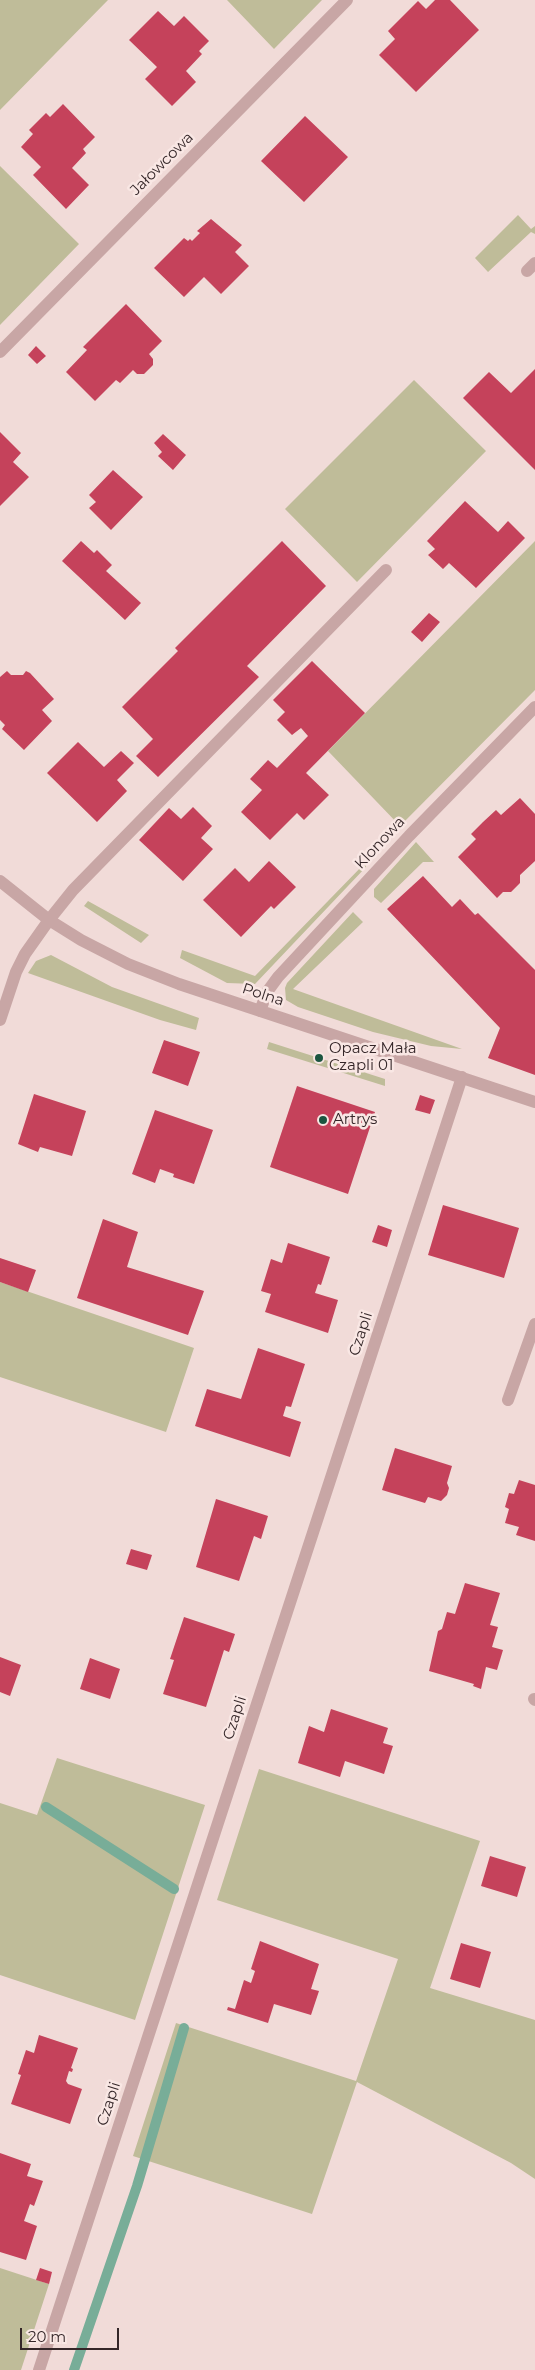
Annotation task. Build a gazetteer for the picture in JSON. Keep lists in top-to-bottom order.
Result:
{
  "streets": {
    "street": [
      "Jałowcowa",
      "Klonowa",
      "Polna",
      "Czapli"
    ]
  },
  "crossings": [
    ["Klonowa", "Polna"],
    ["Polna", "Czapli"]
  ],
  "places": ["Opacz Mała Czapli 01", "Artrys"],
  "scale_bar": "20 m"
}
